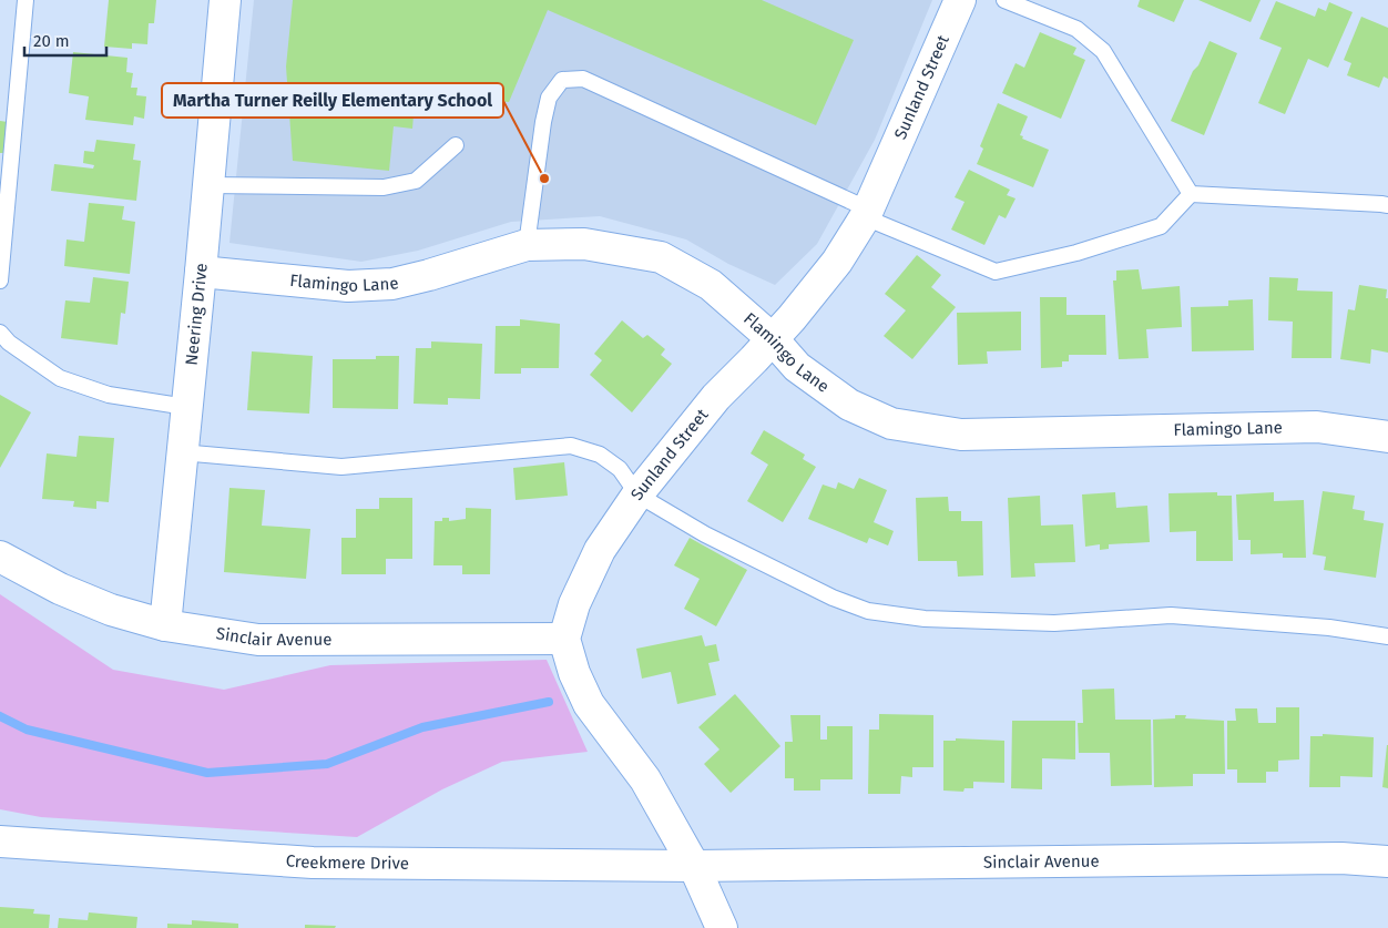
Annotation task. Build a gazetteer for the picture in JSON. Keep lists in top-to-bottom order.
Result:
{
  "streets": {
    "street": [
      "Sunland Street",
      "Flamingo Lane",
      "Neering Drive",
      "Sinclair Avenue",
      "Creekmere Drive"
    ]
  },
  "crossings": [
    ["Sunland Street", "Flamingo Lane"],
    ["Sunland Street", "Sinclair Avenue"],
    ["Flamingo Lane", "Neering Drive"],
    ["Neering Drive", "Sinclair Avenue"],
    ["Sinclair Avenue", "Creekmere Drive"]
  ],
  "places": ["Martha Turner Reilly Elementary School"],
  "scale_bar": "20 m"
}
